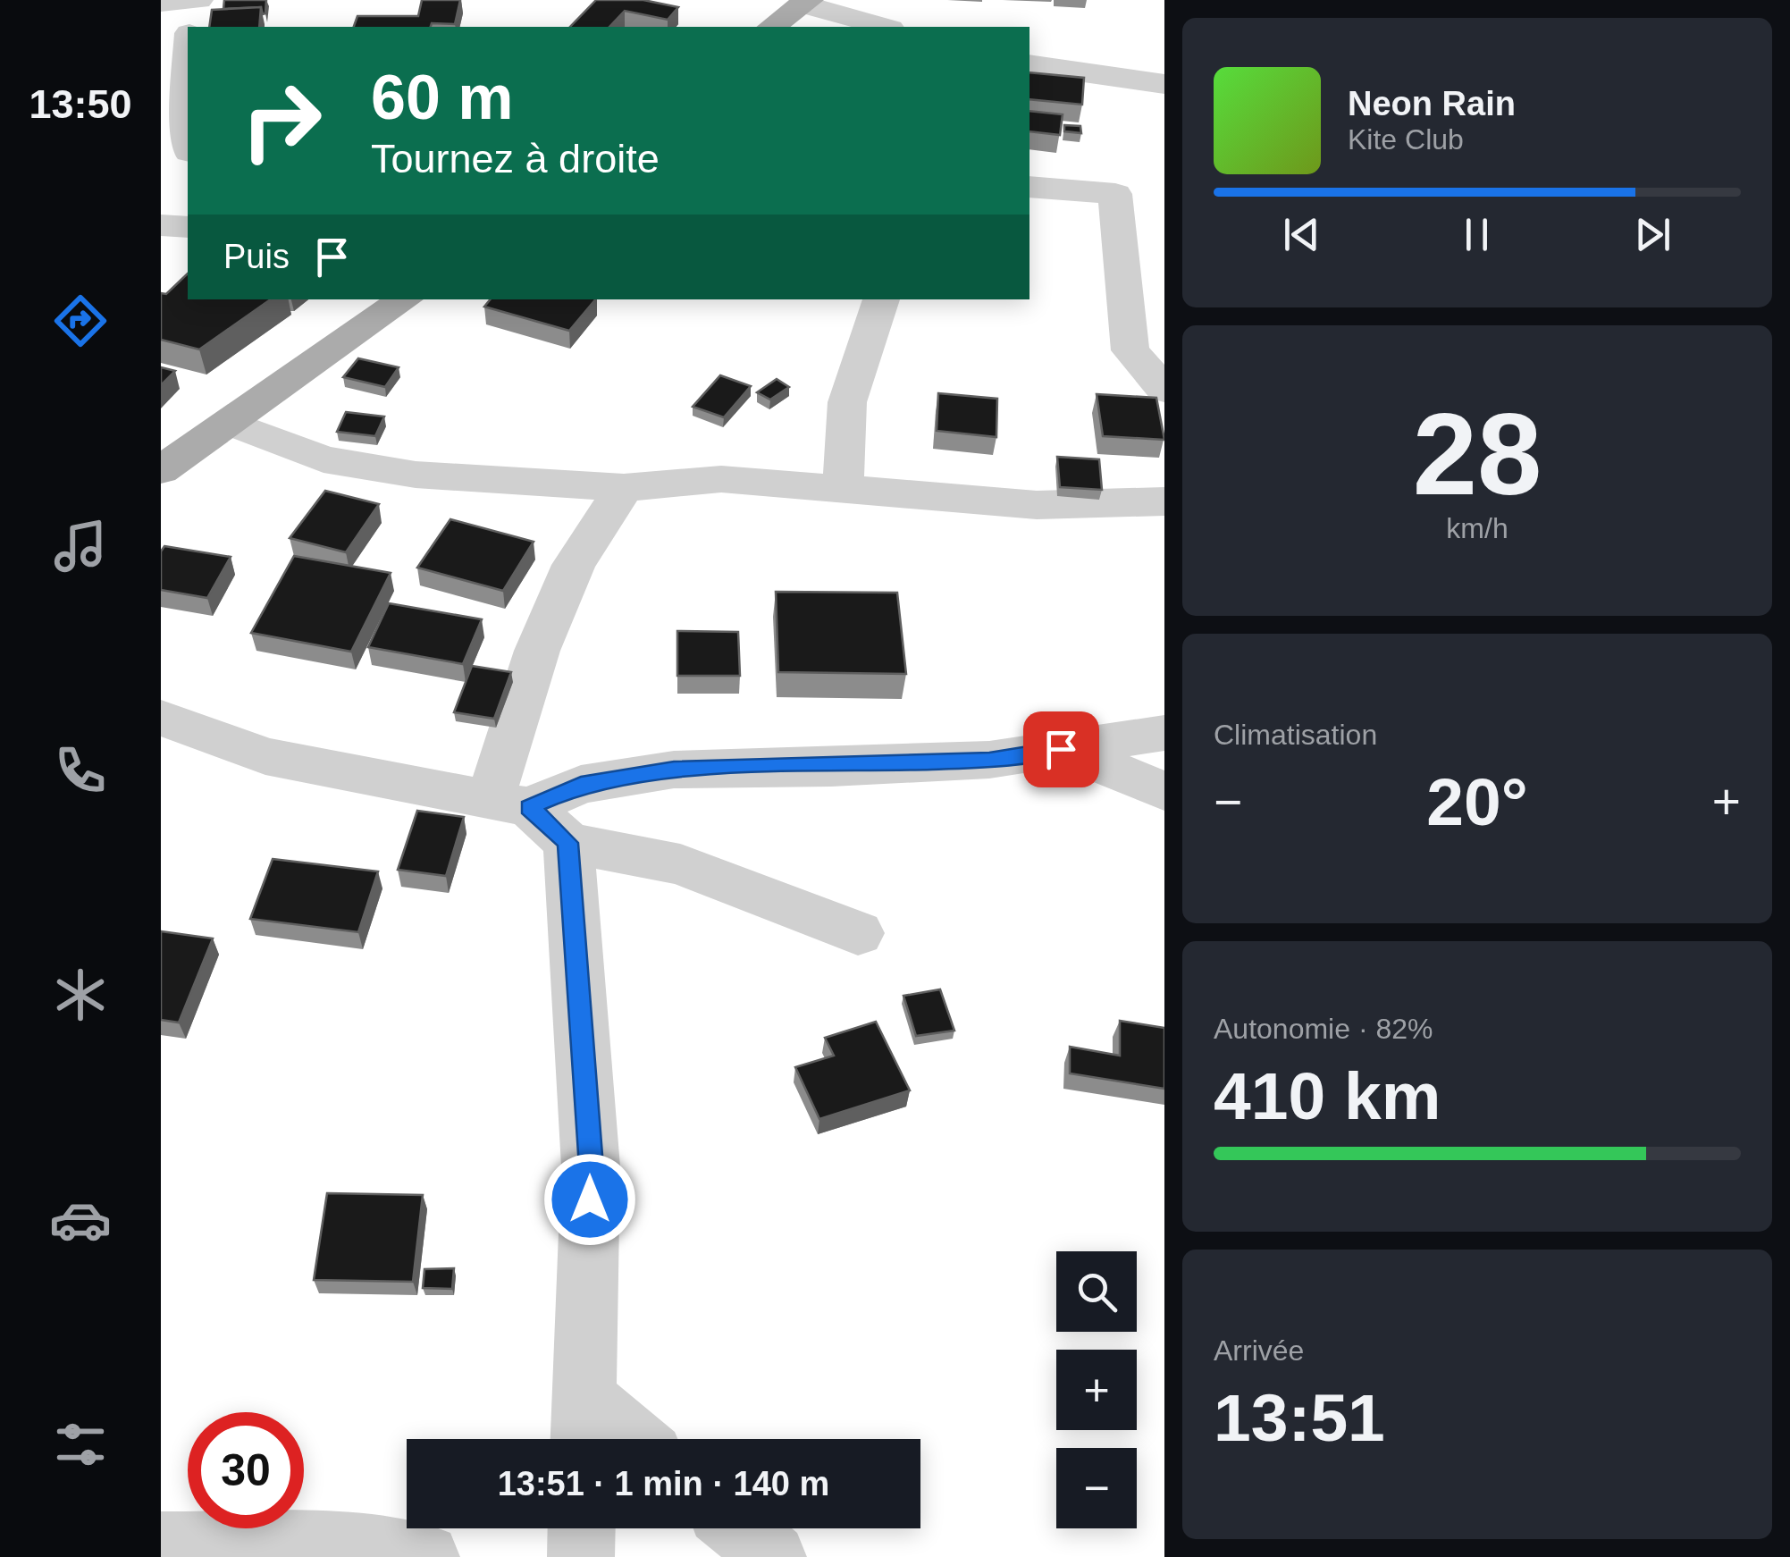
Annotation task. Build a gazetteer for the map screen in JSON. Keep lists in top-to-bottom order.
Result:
{
  "page": {
    "tabs": "13:50",
    "turn": ["60 m", "Tournez à droite"],
    "song": ["Neon Rain", "Kite Club"],
    "then": "Puis",
    "tile": [
      ["28", "km/h"],
      "Climatisation",
      ["Autonomie · 82%", "410 km"],
      ["Arrivée", "13:51"]
    ],
    "heat": ["−", "20°", "+"],
    "map_buttons": ["+", "−"],
    "limit": "30",
    "trip": "13:51 · 1 min · 140 m"
  }
}
